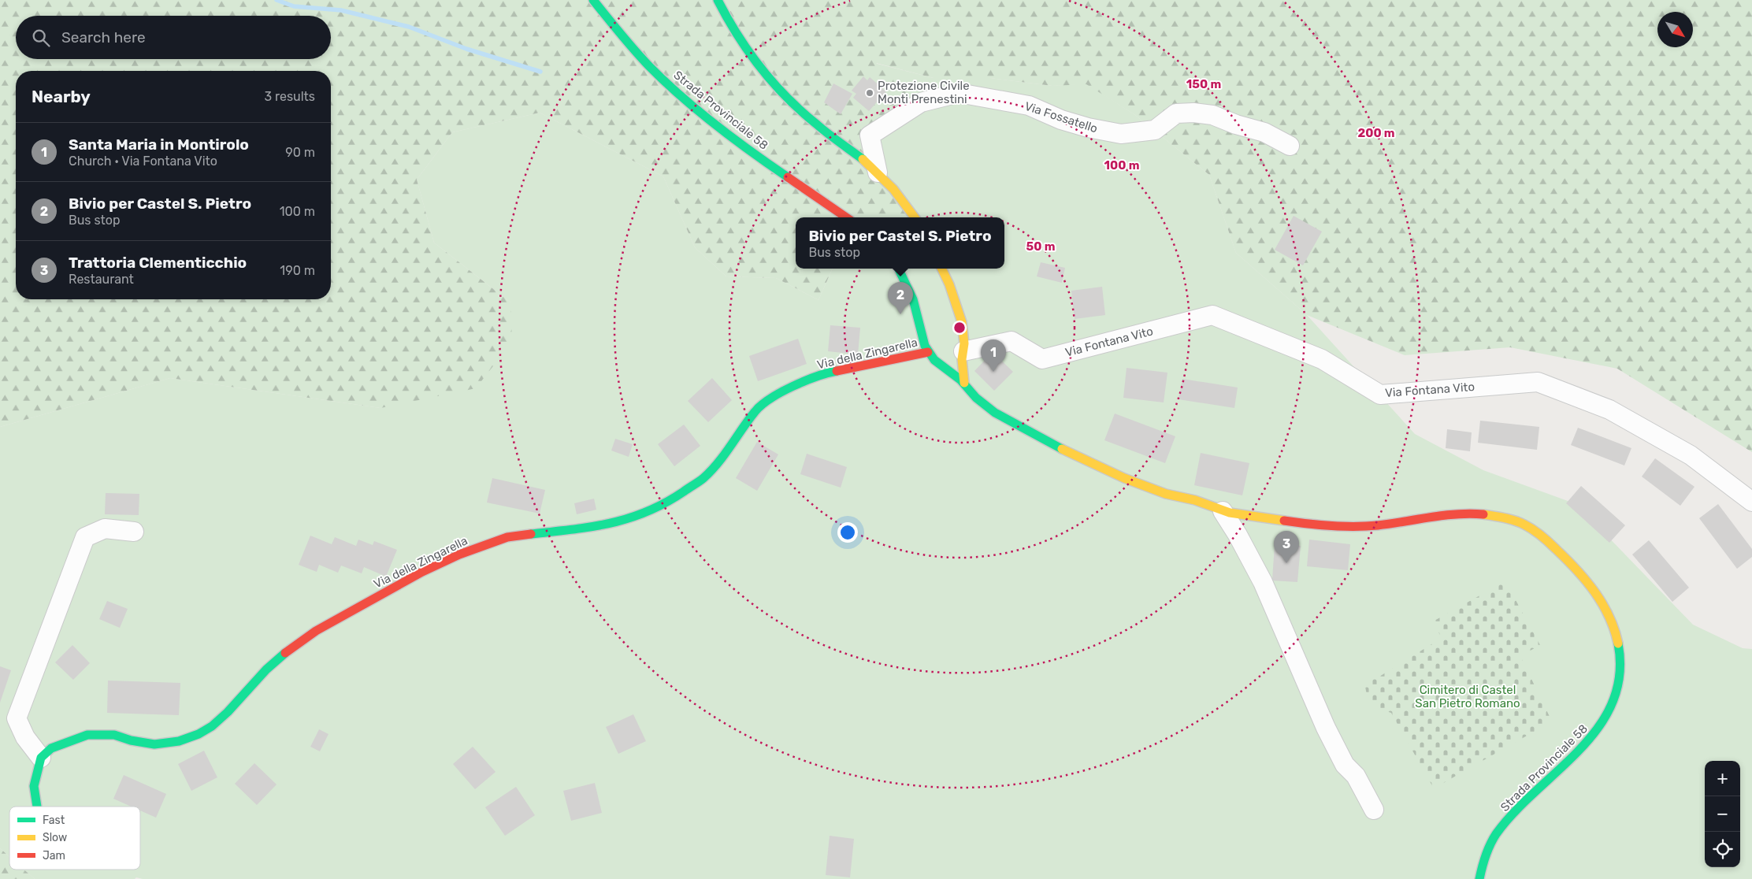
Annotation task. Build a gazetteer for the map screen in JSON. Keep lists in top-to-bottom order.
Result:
{
  "streets": {
    "street": [
      "Strada Provinciale 58",
      "Via Fossatello",
      "Via Fontana Vito",
      "Via della Zingarella"
    ]
  },
  "parks": ["Cimitero di Castel San Pietro Romano"],
  "places": ["Protezione Civile Monti Prenestini"],
  "legend": ["Fast", "Slow", "Jam"],
  "north": "bottom right",
  "page": {
    "search": "Search here",
    "heading": ["Nearby", "3 results"],
    "list": [
      {
        "mark": "1",
        "name": "Santa Maria in Montirolo",
        "note": "Church · Via Fontana Vito",
        "value": "90 m"
      },
      {
        "mark": "2",
        "name": "Bivio per Castel S. Pietro",
        "note": "Bus stop",
        "value": "100 m"
      },
      {
        "mark": "3",
        "name": "Trattoria Clementicchio",
        "note": "Restaurant",
        "value": "190 m"
      }
    ],
    "popup": ["Bivio per Castel S. Pietro", "Bus stop"],
    "pins": ["2", "1", "3"],
    "map_buttons": ["+", "−"]
  },
  "rings": [
    "150 m",
    "200 m",
    "100 m",
    "50 m"
  ]
}
